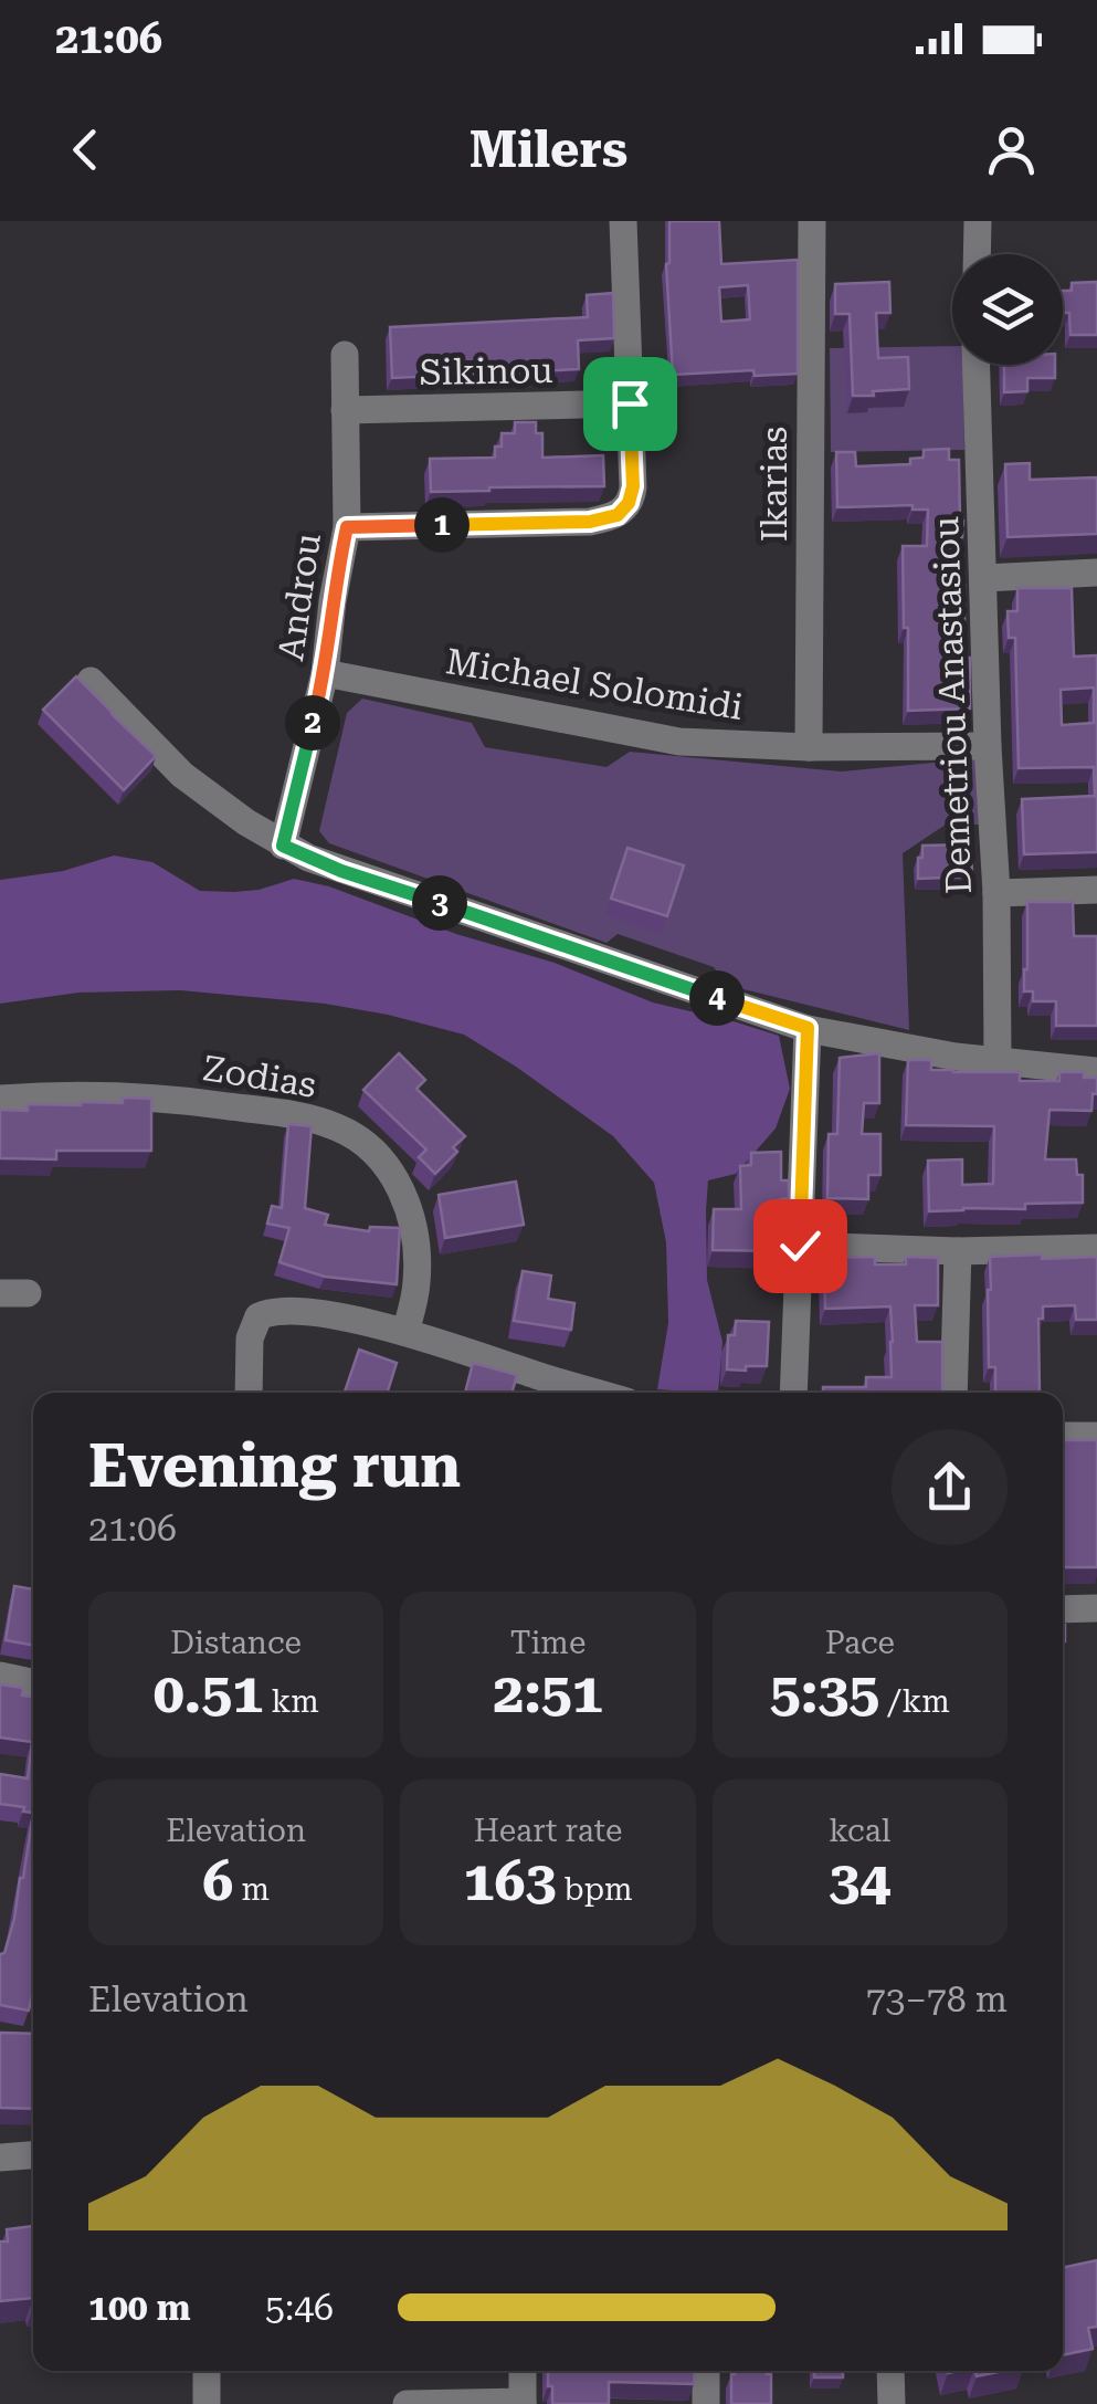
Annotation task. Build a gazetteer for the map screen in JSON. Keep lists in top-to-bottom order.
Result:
{
  "streets": {
    "street": [
      "Sikinou",
      "Ikarias",
      "Androu",
      "Michael Solomidi",
      "Demetriou Anastasiou",
      "Zodias"
    ]
  },
  "crossings": [
    ["Sikinou", "Androu"],
    ["Ikarias", "Michael Solomidi"],
    ["Androu", "Michael Solomidi"],
    ["Michael Solomidi", "Demetriou Anastasiou"]
  ],
  "page": {
    "status": "21:06",
    "header": "Milers",
    "pins": [
      "1",
      "2",
      "3",
      "4"
    ],
    "heading": ["Evening run", "21:06"],
    "stats": [
      ["Distance", "0.51 km"],
      ["Time", "2:51"],
      ["Pace", "5:35 /km"],
      ["Elevation", "6 m"],
      ["Heart rate", "163 bpm"],
      ["kcal", "34"]
    ],
    "chart": ["Elevation", "73–78 m"],
    "list": [
      {
        "name": "100 m",
        "note": "5:46"
      }
    ]
  }
}
